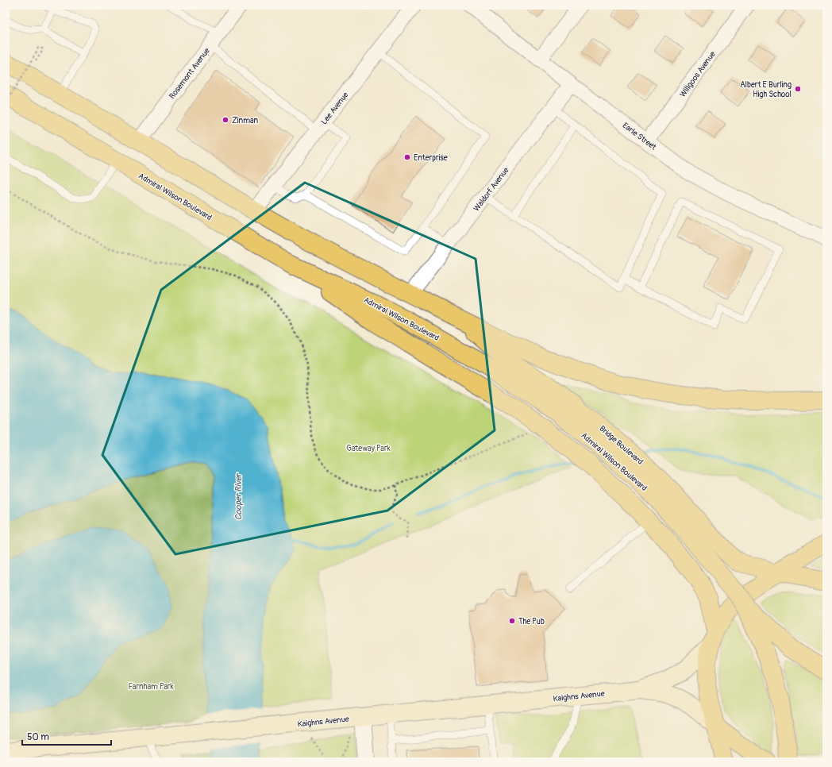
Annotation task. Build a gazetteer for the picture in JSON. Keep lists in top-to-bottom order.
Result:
{
  "streets": {
    "highway": ["Admiral Wilson Boulevard", "Bridge Boulevard"],
    "main road": ["Kaighns Avenue"],
    "street": [
      "Rosemont Avenue",
      "Willgoos Avenue",
      "Lee Avenue",
      "Earle Street",
      "Waldorf Avenue"
    ]
  },
  "crossings": [
    ["Willgoos Avenue", "Earle Street"],
    ["Earle Street", "Waldorf Avenue"]
  ],
  "water": ["Cooper River"],
  "parks": ["Gateway Park", "Farnham Park"],
  "places": [
    "Albert E Burling High School",
    "Zinman",
    "Enterprise",
    "The Pub"
  ],
  "scale_bar": "50 m"
}
